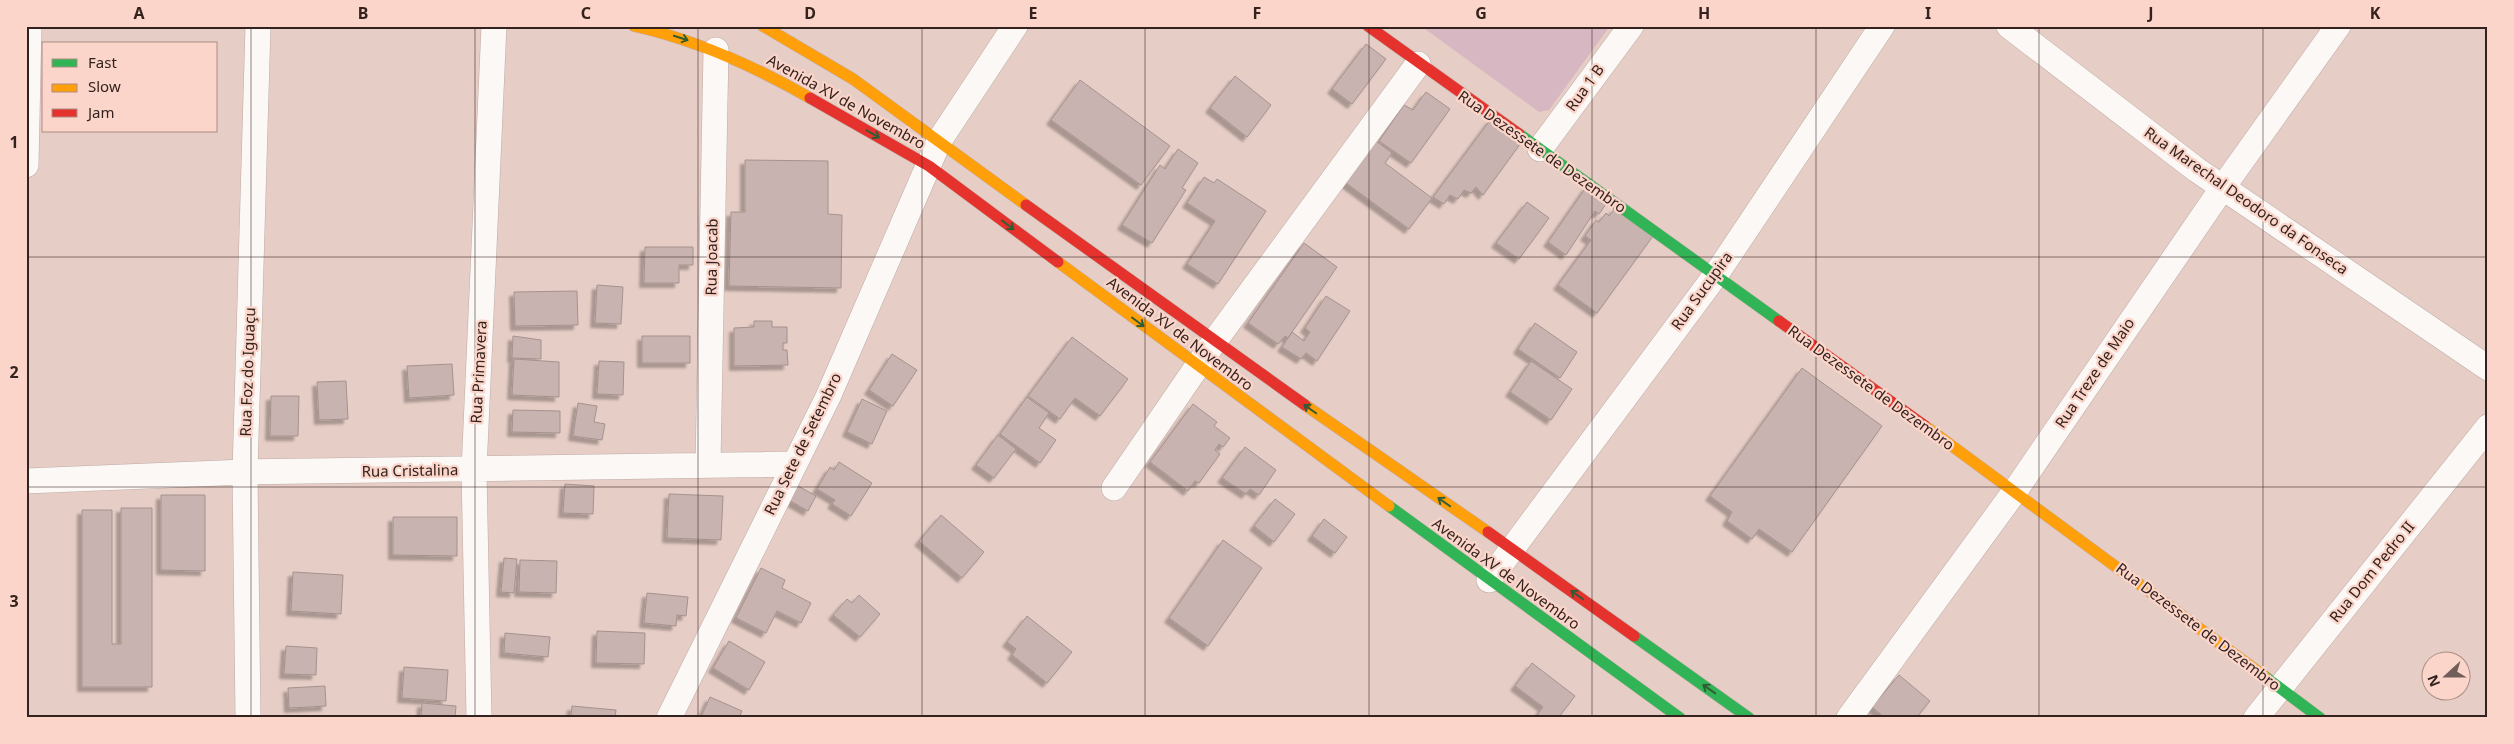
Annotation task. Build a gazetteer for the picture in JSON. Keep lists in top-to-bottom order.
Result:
{
  "streets": {
    "main road": ["Avenida XV de Novembro", "Rua Dezessete de Dezembro"],
    "street": [
      "Rua 1 B",
      "Rua Marechal Deodoro da Fonseca",
      "Rua Joacab",
      "Rua Sucupira",
      "Rua Foz do Iguaçu",
      "Rua Primavera",
      "Rua Treze de Maio",
      "Rua Sete de Setembro",
      "Rua Cristalina",
      "Rua Dom Pedro II"
    ]
  },
  "crossings": [
    ["Rua 1 B", "Rua Dezessete de Dezembro"],
    ["Avenida XV de Novembro", "Rua Joacab"],
    ["Avenida XV de Novembro", "Rua Sucupira"],
    ["Avenida XV de Novembro", "Rua Sete de Setembro"],
    ["Rua Dezessete de Dezembro", "Rua Sucupira"],
    ["Rua Dezessete de Dezembro", "Rua Treze de Maio"],
    ["Rua Dezessete de Dezembro", "Rua Dom Pedro II"],
    ["Rua Marechal Deodoro da Fonseca", "Rua Treze de Maio"],
    ["Rua Joacab", "Rua Cristalina"],
    ["Rua Foz do Iguaçu", "Rua Cristalina"],
    ["Rua Primavera", "Rua Cristalina"],
    ["Rua Sete de Setembro", "Rua Cristalina"]
  ],
  "legend": ["Fast", "Slow", "Jam"],
  "north": "left",
  "grid": {
    "columns": [
      "A",
      "B",
      "C",
      "D",
      "E",
      "F",
      "G",
      "H",
      "I",
      "J",
      "K"
    ],
    "rows": ["1", "2", "3"]
  }
}
